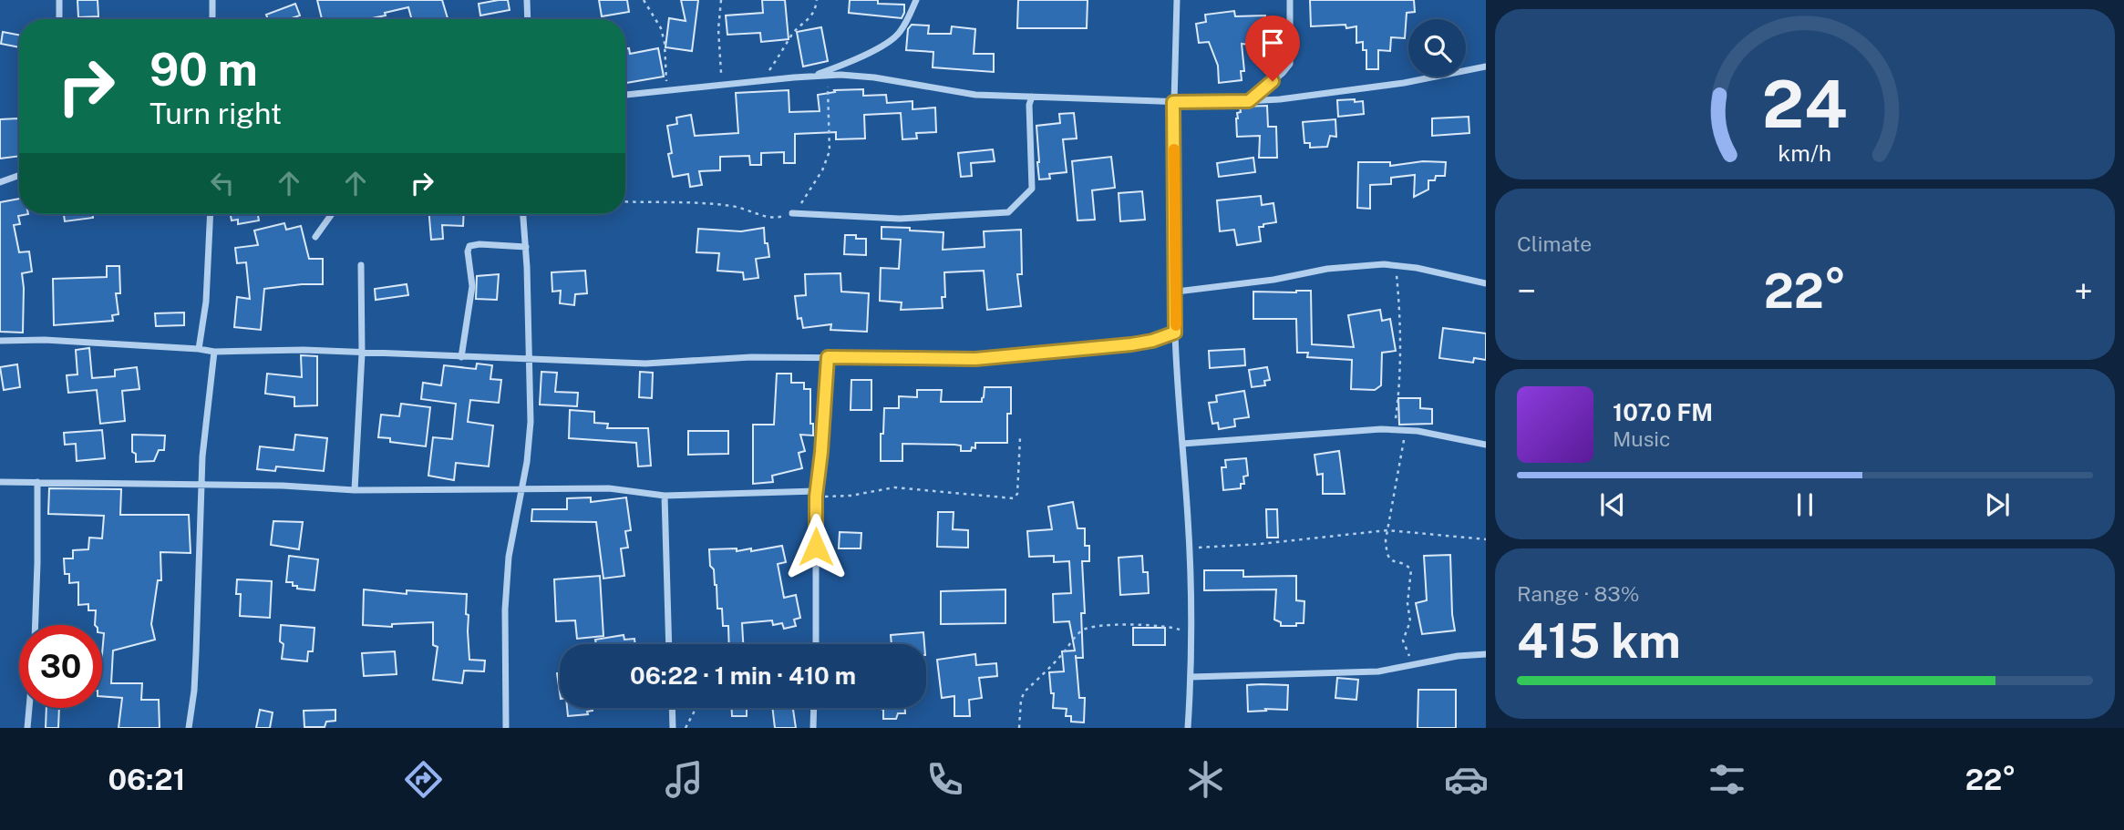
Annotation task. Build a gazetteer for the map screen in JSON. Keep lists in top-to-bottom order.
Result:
{
  "page": {
    "turn": ["90 m", "Turn right"],
    "tile": [
      "Climate",
      ["Range · 83%", "415 km"]
    ],
    "heat": ["−", "22°", "+"],
    "song": ["107.0 FM", "Music"],
    "limit": "30",
    "trip": "06:22 · 1 min · 410 m",
    "tabs": ["06:21", "22°"],
    "gauge": ["24", "km/h"]
  }
}
